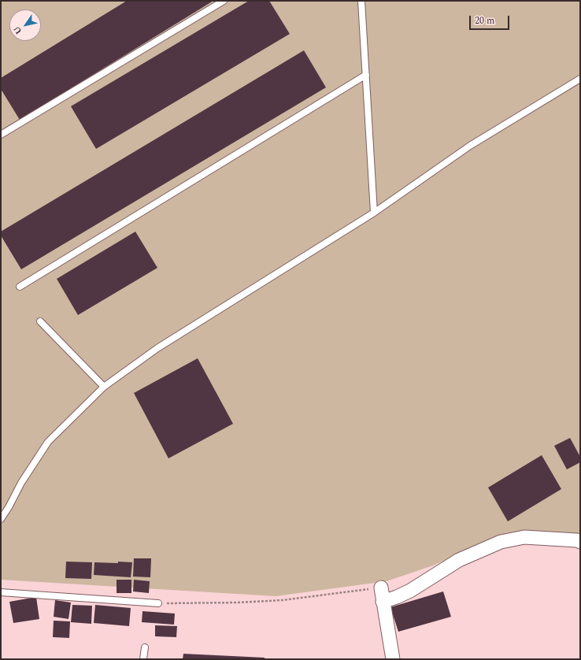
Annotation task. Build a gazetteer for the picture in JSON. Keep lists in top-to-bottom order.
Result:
{
  "scale_bar": "20 m",
  "north": "bottom left"
}
